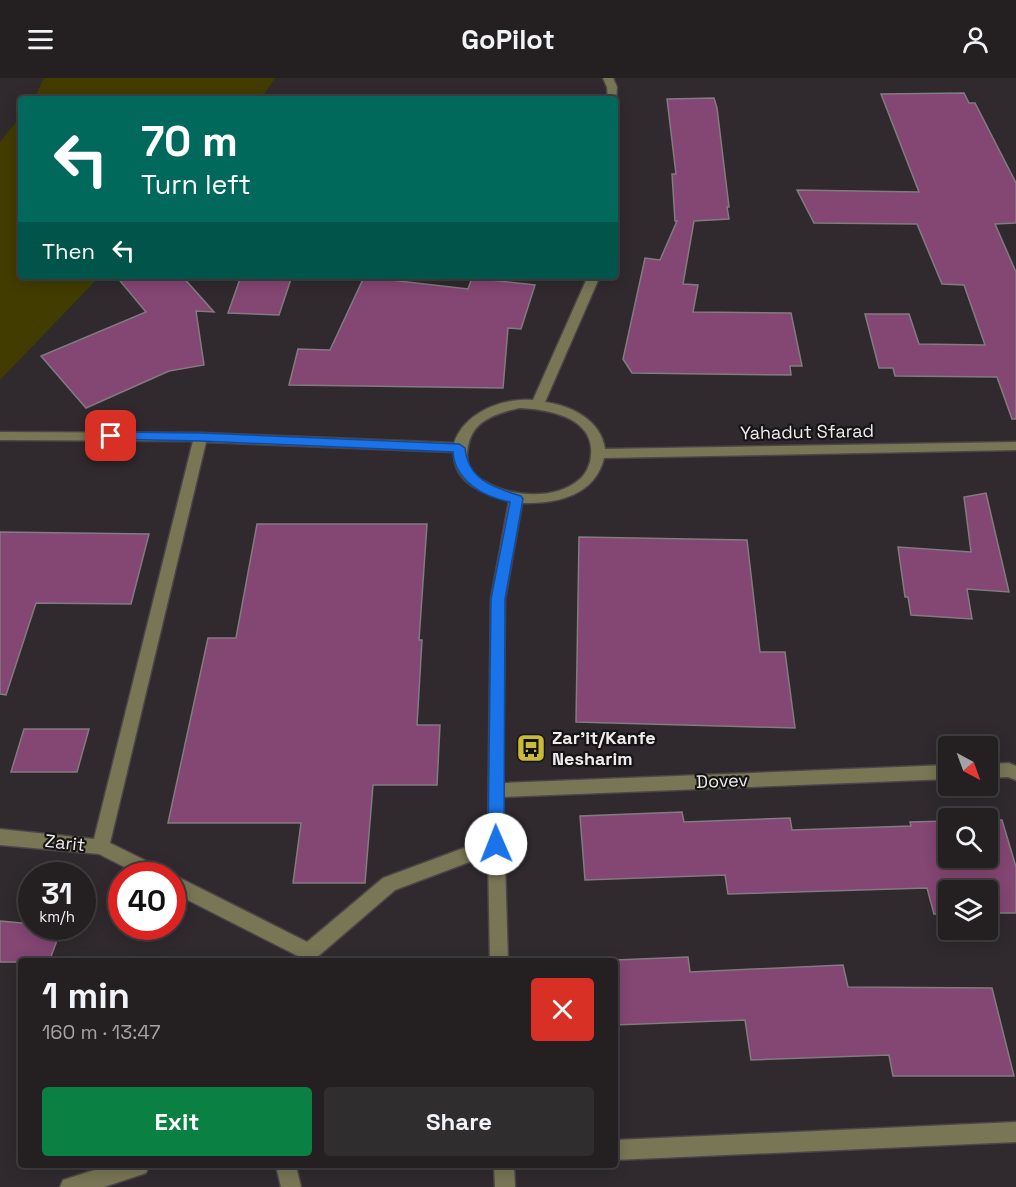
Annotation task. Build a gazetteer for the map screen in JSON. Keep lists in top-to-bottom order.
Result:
{
  "streets": {
    "street": ["Yahadut Sfarad", "Dovev", "Zarit"]
  },
  "places": {
    "bus stop": ["Zar'it/Kanfe Nesharim"]
  },
  "north": "bottom right",
  "page": {
    "header": "GoPilot",
    "turn": ["70 m", "Turn left"],
    "then": "Then",
    "speed": "31 km/h",
    "limit": "40",
    "heading": ["1 min", "160 m · 13:47"],
    "buttons": ["Exit", "Share"]
  }
}
